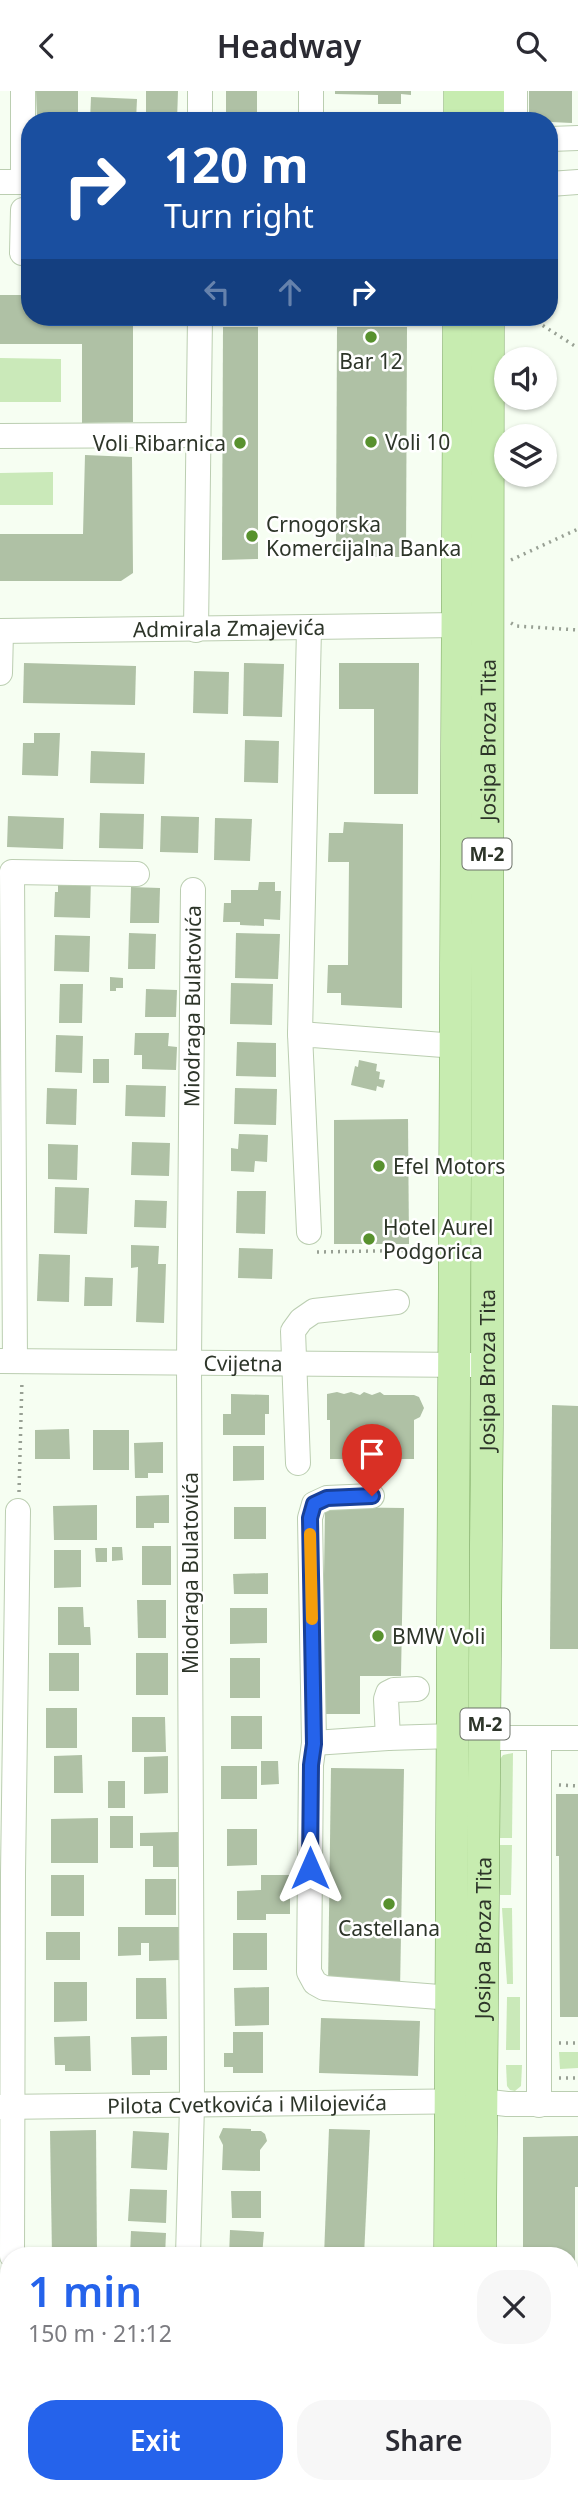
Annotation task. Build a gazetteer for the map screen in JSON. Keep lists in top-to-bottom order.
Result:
{
  "streets": {
    "main road": ["Josipa Broza Tita", "M-2"],
    "street": [
      "Admirala Zmajevića",
      "Miodraga Bulatovića",
      "Cvijetna",
      "Pilota Cvetkovića i Milojevića"
    ]
  },
  "crossings": [
    ["Admirala Zmajevića", "Josipa Broza Tita"],
    ["Josipa Broza Tita", "Cvijetna"],
    ["Josipa Broza Tita", "Pilota Cvetkovića i Milojevića"],
    ["Miodraga Bulatovića", "Cvijetna"],
    ["Miodraga Bulatovića", "Pilota Cvetkovića i Milojevića"]
  ],
  "places": [
    "Bar 12",
    "Voli 10",
    "Voli Ribarnica",
    "Crnogorska Komercijalna Banka",
    "Efel Motors",
    "Hotel Aurel Podgorica",
    "BMW Voli",
    "Castellana"
  ],
  "page": {
    "header": "Headway",
    "turn": ["120 m", "Turn right"],
    "heading": ["1 min", "150 m · 21:12"],
    "buttons": ["Exit", "Share"]
  }
}
